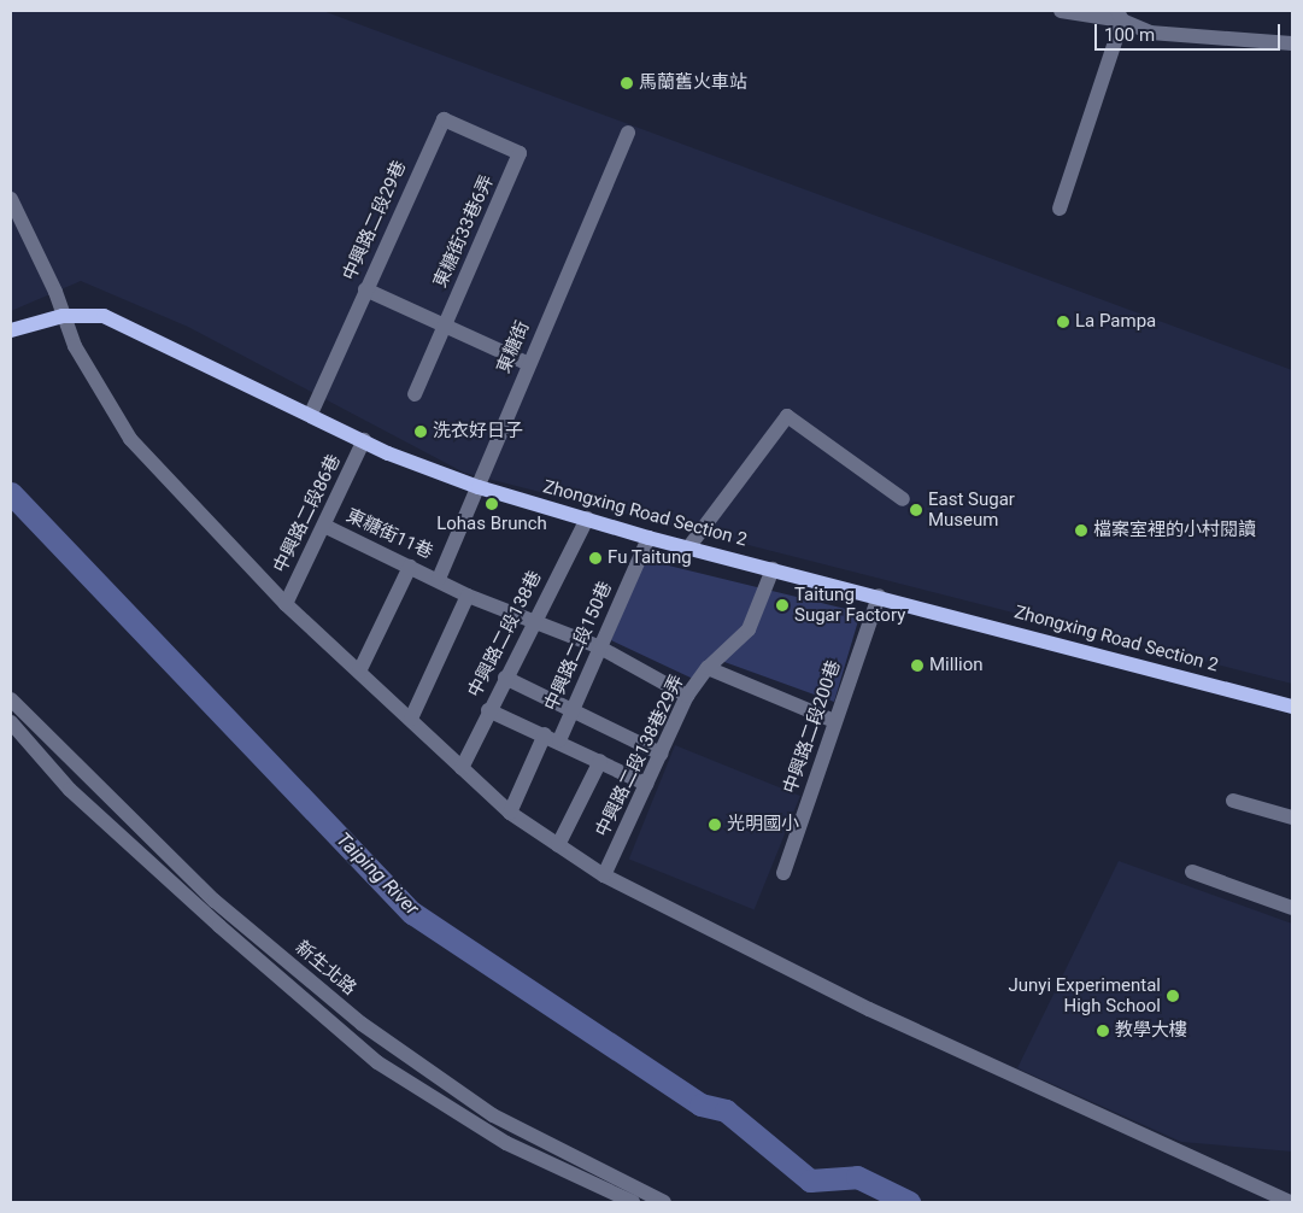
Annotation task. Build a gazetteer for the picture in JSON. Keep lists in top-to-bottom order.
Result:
{
  "streets": {
    "main road": ["Zhongxing Road Section 2"],
    "street": [
      "中興路二段29巷",
      "東糖街33巷6弄",
      "東糖街",
      "中興路二段86巷",
      "東糖街11巷",
      "中興路二段138巷",
      "中興路二段150巷",
      "中興路二段200巷",
      "中興路二段138巷29弄",
      "新生北路"
    ]
  },
  "crossings": [
    ["中興路二段29巷", "東糖街33巷6弄"],
    ["中興路二段29巷", "Zhongxing Road Section 2"],
    ["東糖街", "Zhongxing Road Section 2"],
    ["東糖街", "東糖街11巷"],
    ["中興路二段86巷", "Zhongxing Road Section 2"],
    ["中興路二段86巷", "東糖街11巷"],
    ["Zhongxing Road Section 2", "中興路二段138巷"],
    ["Zhongxing Road Section 2", "中興路二段150巷"],
    ["Zhongxing Road Section 2", "中興路二段200巷"],
    ["Zhongxing Road Section 2", "中興路二段138巷29弄"],
    ["東糖街11巷", "中興路二段138巷"],
    ["東糖街11巷", "中興路二段150巷"],
    ["東糖街11巷", "中興路二段138巷29弄"]
  ],
  "water": ["Taiping River"],
  "places": [
    "馬蘭舊火車站",
    "La Pampa",
    "洗衣好日子",
    "Lohas Brunch",
    "East Sugar Museum",
    "檔案室裡的小村閱讀",
    "Fu Taitung",
    "Taitung Sugar Factory",
    "Million",
    "光明國小",
    "Junyi Experimental High School",
    "教學大樓"
  ],
  "scale_bar": "100 m"
}
